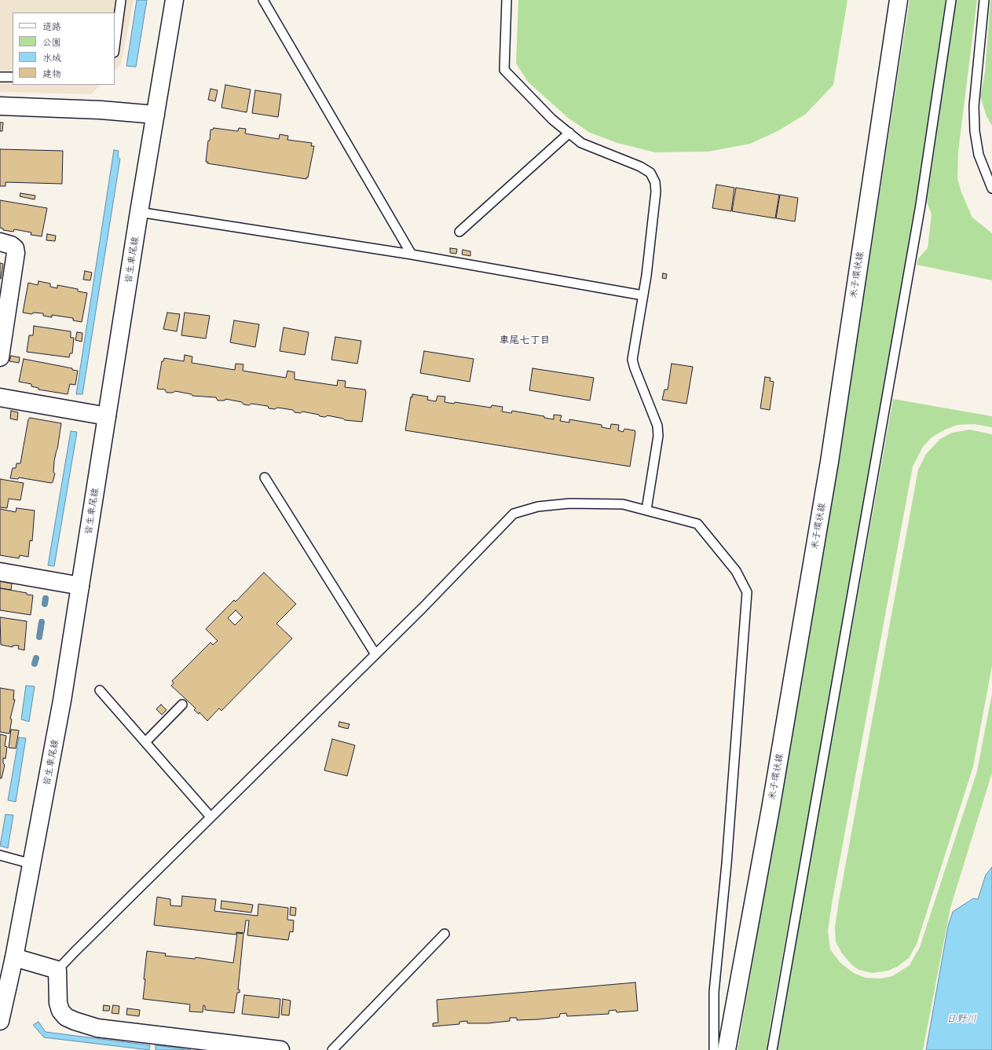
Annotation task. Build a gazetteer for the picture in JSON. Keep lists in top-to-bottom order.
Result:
{
  "streets": {
    "main road": ["皆生車尾線", "米子環状線"]
  },
  "districts": ["車尾七丁目"],
  "water": ["日野川"],
  "legend": [
    "道路",
    "公園",
    "水域",
    "建物"
  ]
}
